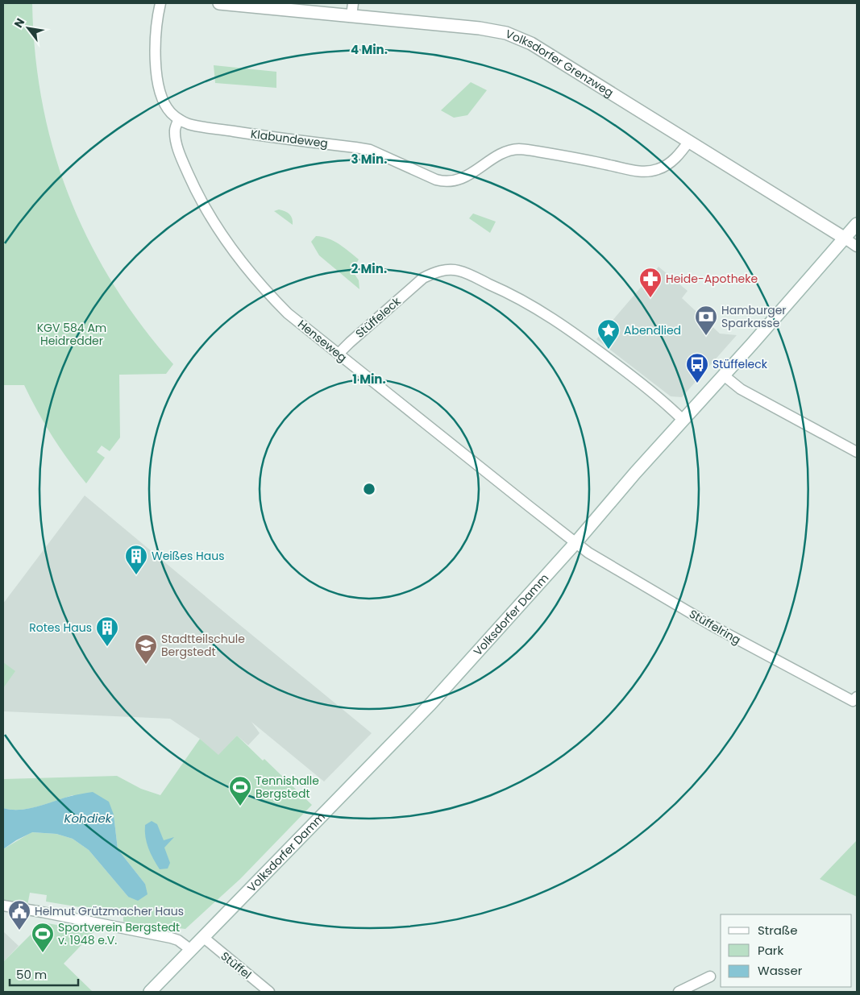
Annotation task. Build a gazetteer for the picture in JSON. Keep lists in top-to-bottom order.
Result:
{
  "streets": {
    "main road": ["Volksdorfer Grenzweg", "Volksdorfer Damm"],
    "street": [
      "Klabundeweg",
      "Stüffeleck",
      "Henseweg",
      "Stüffelring",
      "Stüffel"
    ]
  },
  "crossings": [
    ["Volksdorfer Grenzweg", "Klabundeweg"],
    ["Volksdorfer Grenzweg", "Volksdorfer Damm"],
    ["Klabundeweg", "Henseweg"],
    ["Stüffeleck", "Henseweg"],
    ["Stüffeleck", "Volksdorfer Damm"],
    ["Henseweg", "Volksdorfer Damm"],
    ["Henseweg", "Stüffelring"],
    ["Volksdorfer Damm", "Stüffelring"],
    ["Volksdorfer Damm", "Stüffel"]
  ],
  "water": ["Kohdiek"],
  "parks": ["KGV 584 Am Heidredder"],
  "places": {
    "pharmacy": ["Heide-Apotheke"],
    "bank": ["Hamburger Sparkasse"],
    "place": ["Abendlied"],
    "bus stop": ["Stüffeleck"],
    "building": ["Weißes Haus", "Rotes Haus"],
    "school or university": ["Stadtteilschule Bergstedt"],
    "sports": ["Tennishalle Bergstedt", "Sportverein Bergstedt v. 1948 e.V."],
    "public building": ["Helmut Grützmacher Haus"]
  },
  "legend": ["Straße", "Park", "Wasser"],
  "scale_bar": "50 m",
  "north": "top left",
  "rings": [
    "4 Min.",
    "3 Min.",
    "2 Min.",
    "1 Min."
  ]
}
